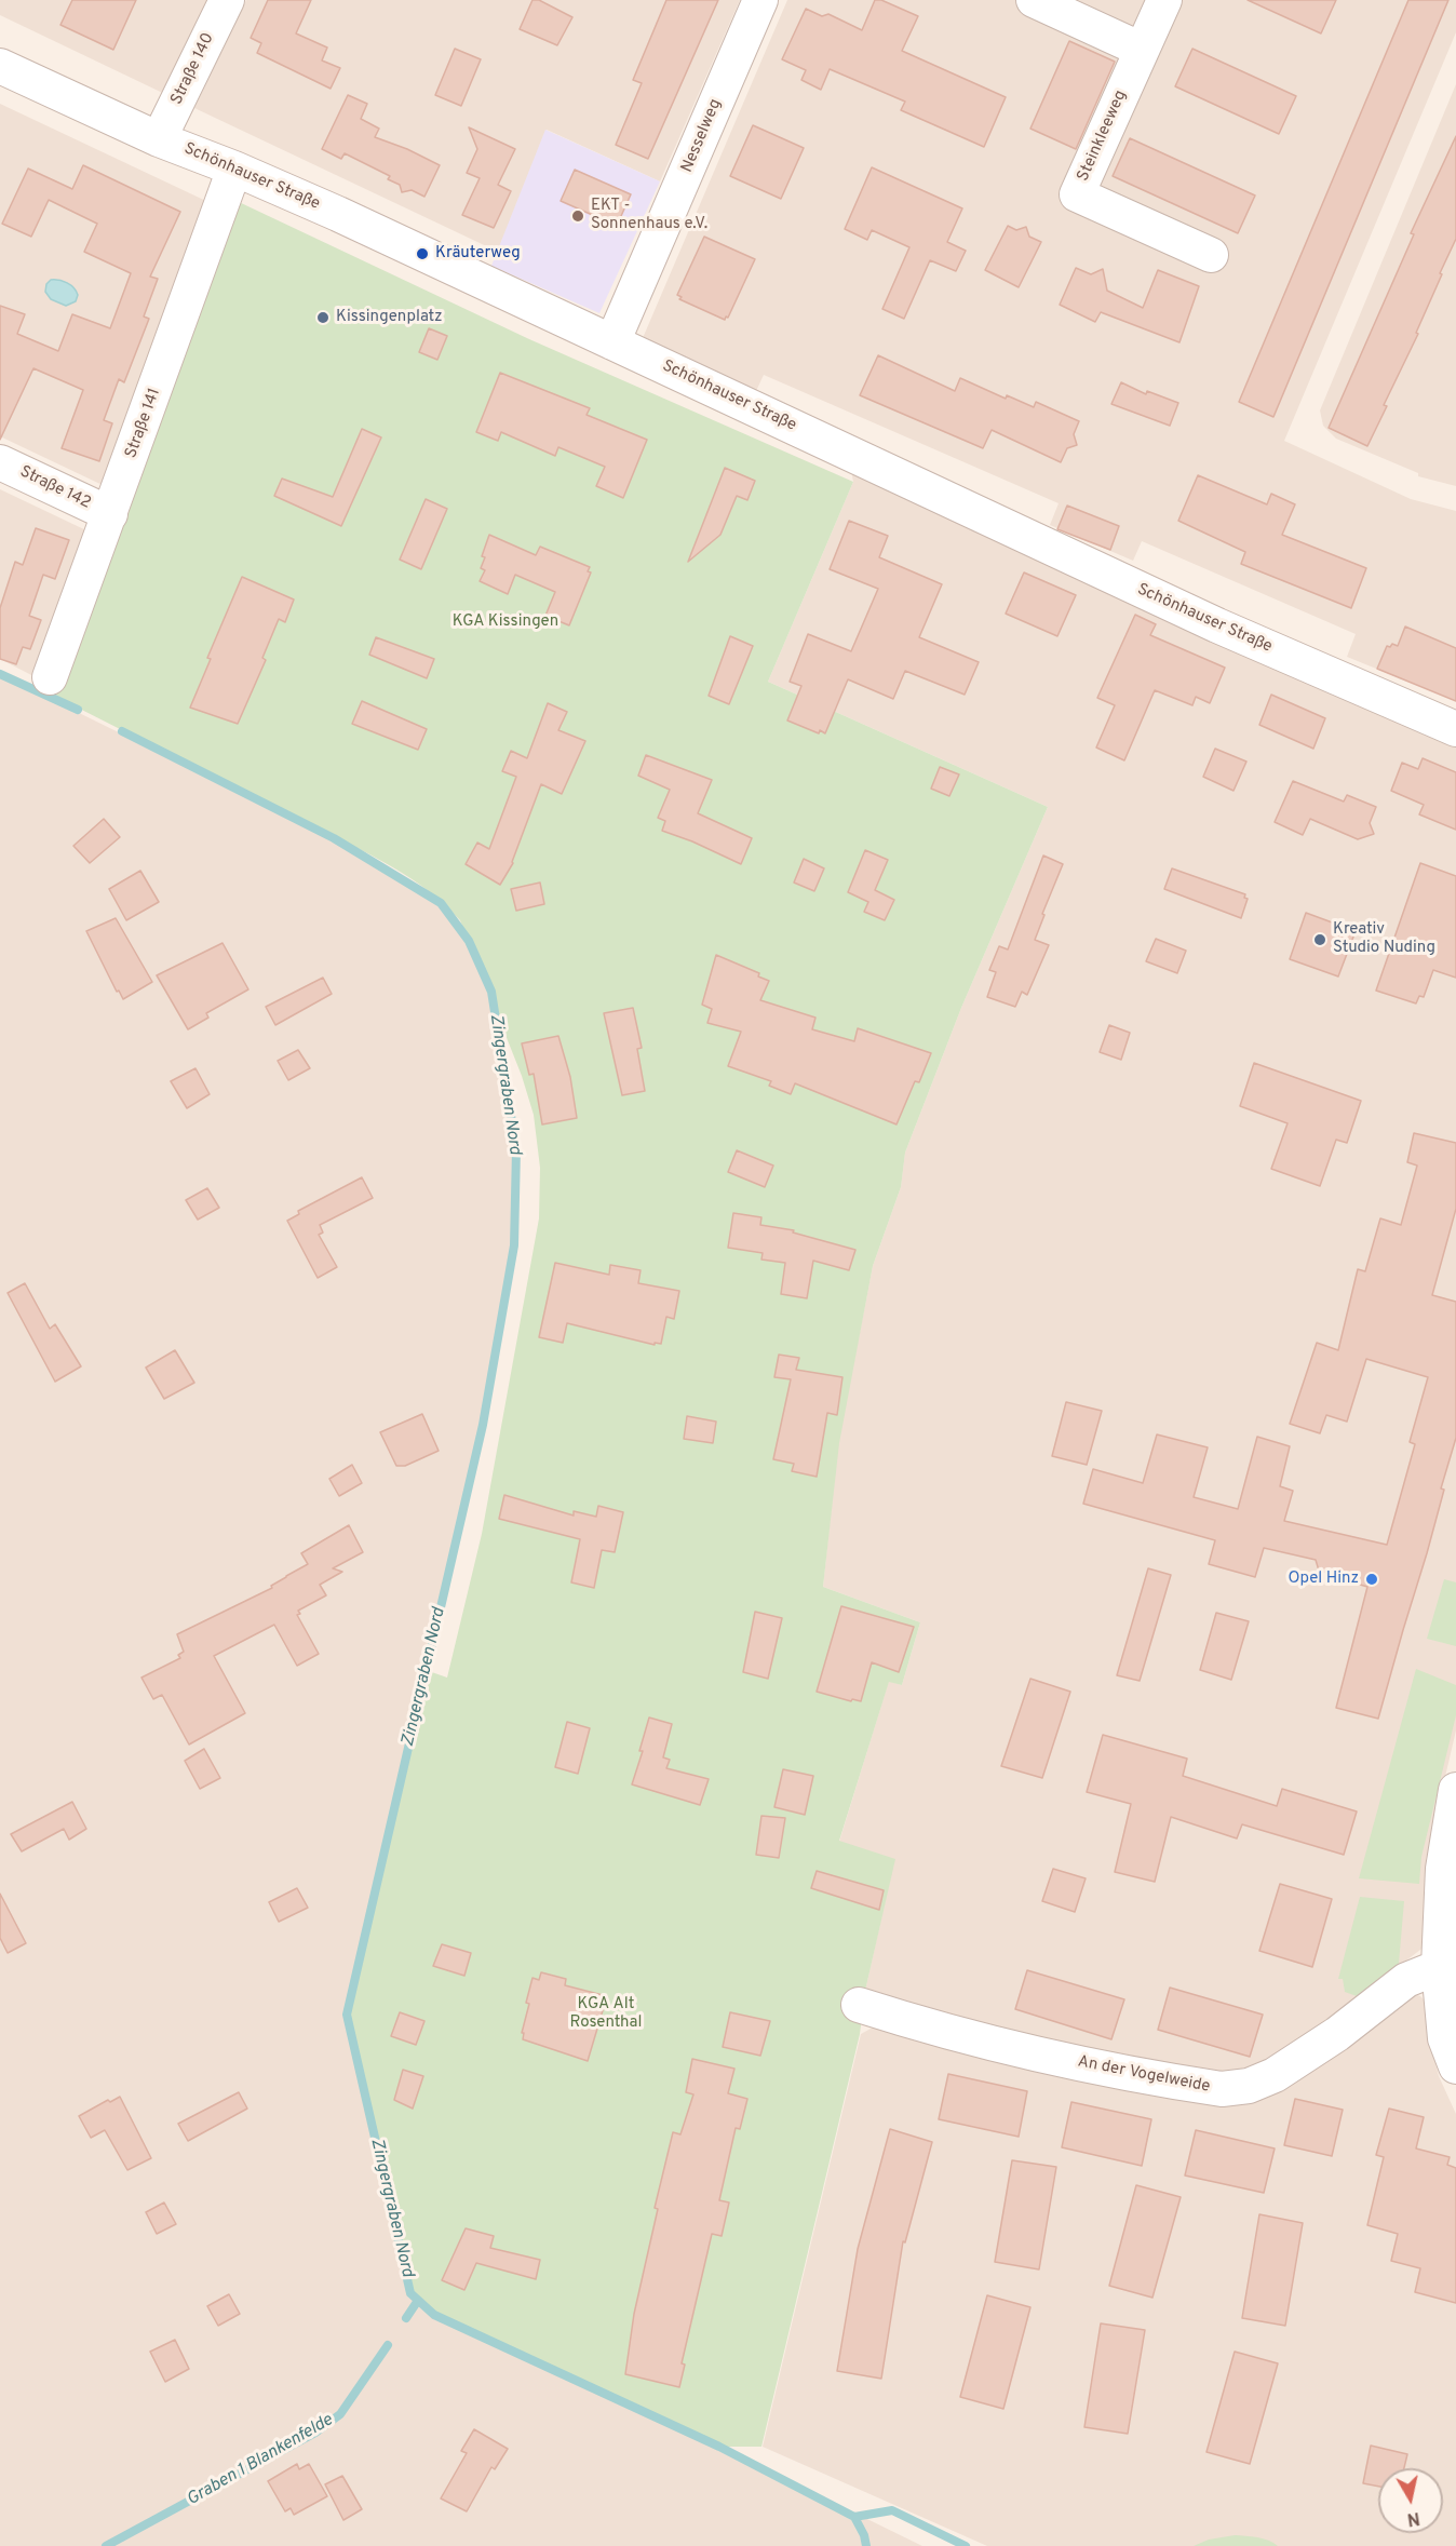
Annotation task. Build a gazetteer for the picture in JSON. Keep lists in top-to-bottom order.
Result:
{
  "streets": {
    "street": [
      "Straße 140",
      "Nesselweg",
      "Steinkleeweg",
      "Schönhauser Straße",
      "Straße 141",
      "Straße 142",
      "An der Vogelweide"
    ]
  },
  "crossings": [
    ["Straße 140", "Schönhauser Straße"],
    ["Nesselweg", "Schönhauser Straße"],
    ["Schönhauser Straße", "Straße 141"],
    ["Straße 141", "Straße 142"]
  ],
  "water": ["Zingergraben Nord", "Graben 1 Blankenfelde"],
  "parks": ["KGA Kissingen", "KGA Alt Rosenthal"],
  "places": [
    "EKT - Sonnenhaus e.V.",
    "Kräuterweg",
    "Kissingenplatz",
    "Kreativ Studio Nuding",
    "Opel Hinz"
  ],
  "north": "bottom"
}
